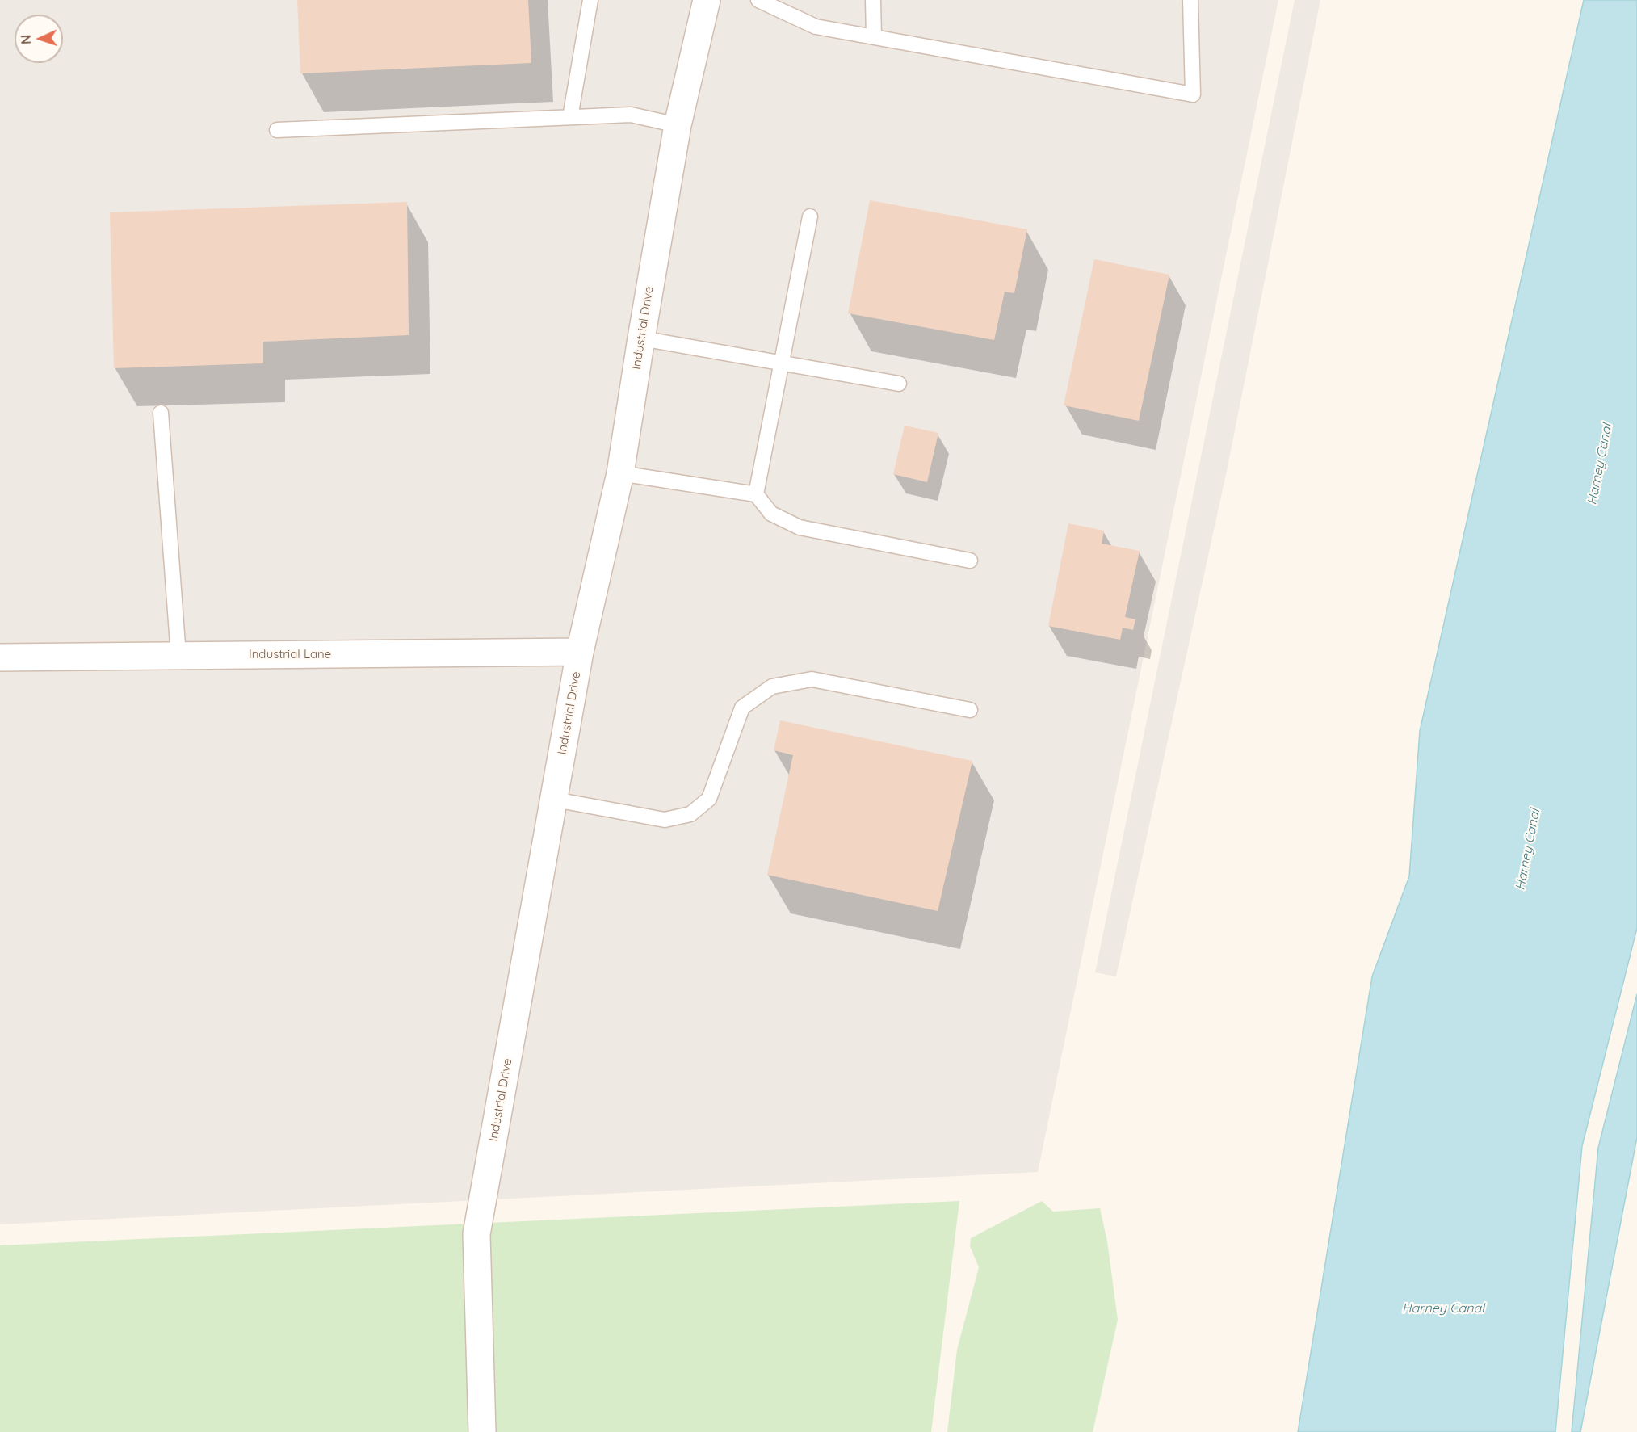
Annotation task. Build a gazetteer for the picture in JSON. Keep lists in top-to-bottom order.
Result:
{
  "streets": {
    "street": ["Industrial Drive", "Industrial Lane"]
  },
  "crossings": [
    ["Industrial Drive", "Industrial Lane"]
  ],
  "water": ["Harney Canal"],
  "north": "left"
}
